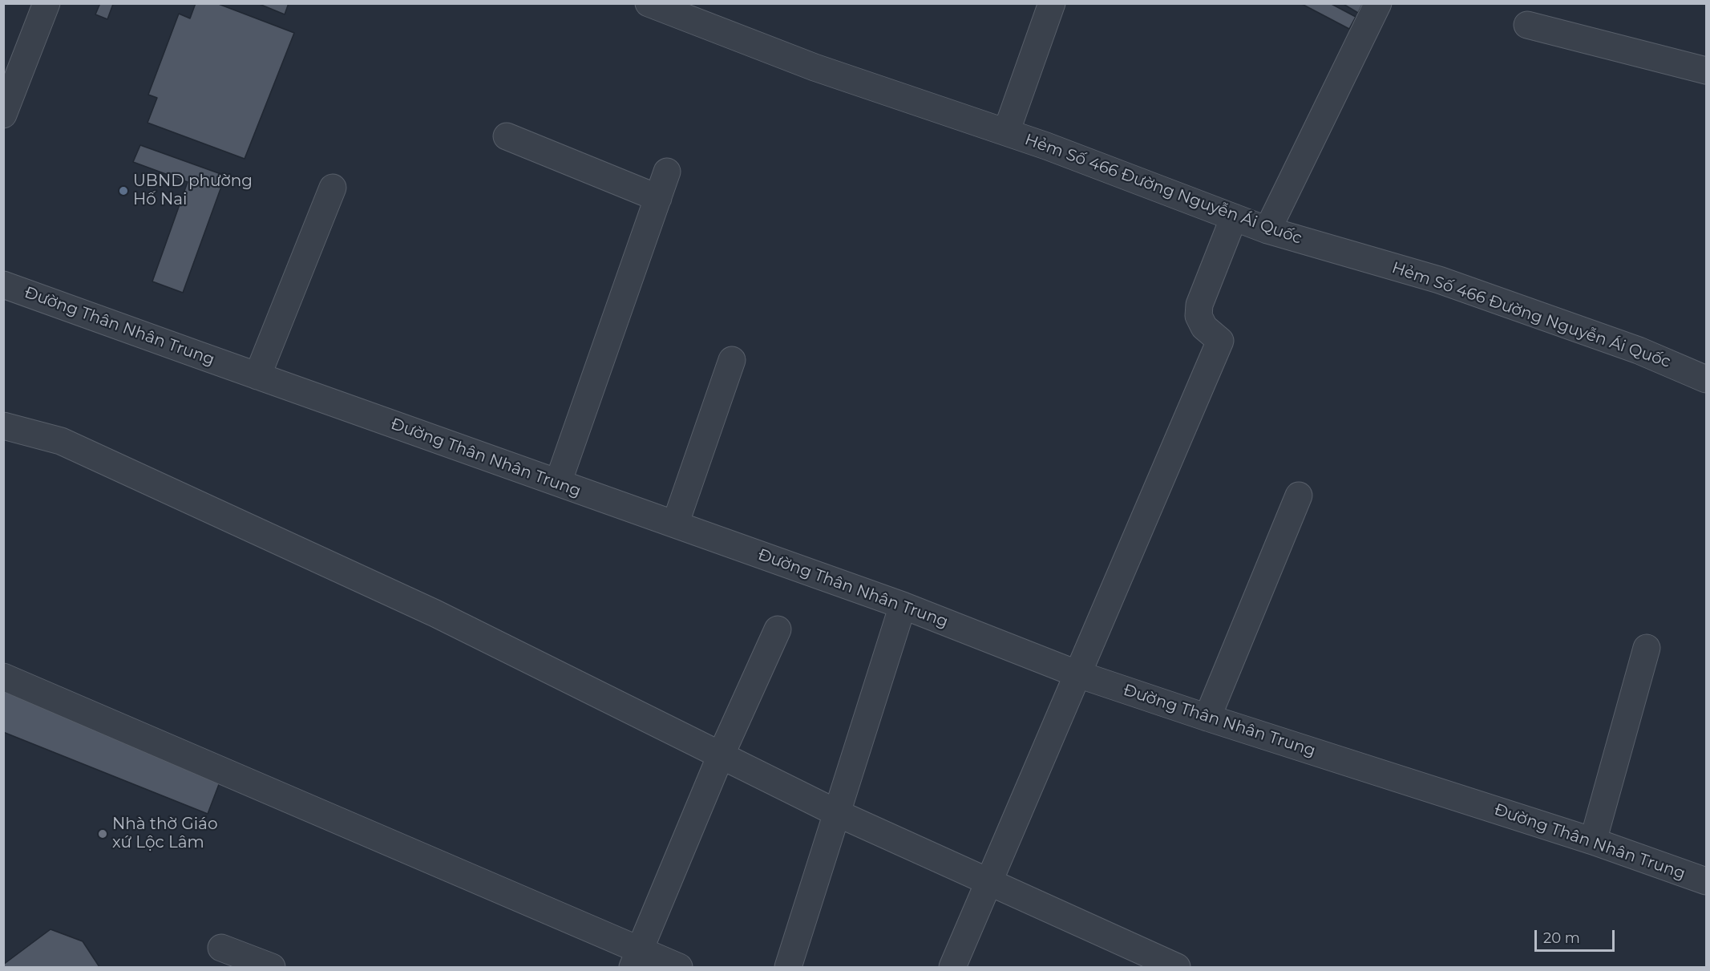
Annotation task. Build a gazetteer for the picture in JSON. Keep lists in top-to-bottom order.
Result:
{
  "streets": {
    "street": ["Hẻm Số 466 Đường Nguyễn Ái Quốc", "Đường Thân Nhân Trung"]
  },
  "places": ["UBND phường Hố Nai", "Nhà thờ Giáo xứ Lộc Lâm"],
  "scale_bar": "20 m"
}
